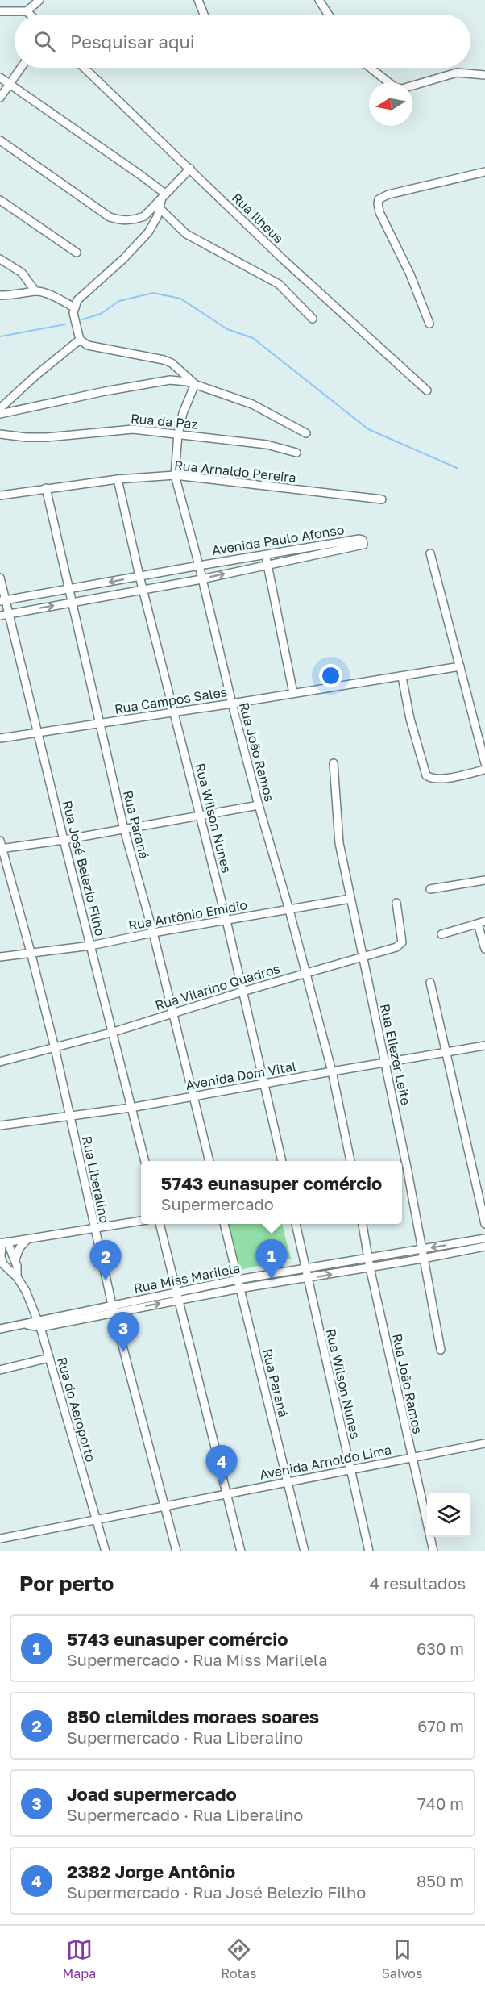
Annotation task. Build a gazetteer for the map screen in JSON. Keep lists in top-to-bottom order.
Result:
{
  "streets": {
    "street": [
      "Rua Ilheus",
      "Rua da Paz",
      "Rua Arnaldo Pereira",
      "Avenida Paulo Afonso",
      "Rua Campos Sales",
      "Rua João Ramos",
      "Rua Wilson Nunes",
      "Rua Paraná",
      "Rua José Belezio Filho",
      "Rua Antônio Emidio",
      "Rua Vilarino Quadros",
      "Rua Eliezer Leite",
      "Avenida Dom Vital",
      "Rua Liberalino",
      "Rua Miss Marilela",
      "Rua do Aeroporto",
      "Avenida Arnoldo Lima"
    ]
  },
  "crossings": [
    ["Rua da Paz", "Rua João Ramos"],
    ["Rua Arnaldo Pereira", "Rua João Ramos"],
    ["Rua Arnaldo Pereira", "Rua Wilson Nunes"],
    ["Rua Arnaldo Pereira", "Rua Paraná"],
    ["Avenida Paulo Afonso", "Rua João Ramos"],
    ["Avenida Paulo Afonso", "Rua Wilson Nunes"],
    ["Avenida Paulo Afonso", "Rua Paraná"],
    ["Avenida Paulo Afonso", "Rua José Belezio Filho"],
    ["Rua Campos Sales", "Rua João Ramos"],
    ["Rua Campos Sales", "Rua Wilson Nunes"],
    ["Rua Campos Sales", "Rua Paraná"],
    ["Rua Campos Sales", "Rua José Belezio Filho"],
    ["Rua João Ramos", "Rua Antônio Emidio"],
    ["Rua João Ramos", "Rua Vilarino Quadros"],
    ["Rua João Ramos", "Avenida Dom Vital"],
    ["Rua João Ramos", "Rua Miss Marilela"],
    ["Rua João Ramos", "Avenida Arnoldo Lima"],
    ["Rua Wilson Nunes", "Rua Antônio Emidio"],
    ["Rua Wilson Nunes", "Rua Vilarino Quadros"],
    ["Rua Wilson Nunes", "Avenida Dom Vital"],
    ["Rua Wilson Nunes", "Rua Miss Marilela"],
    ["Rua Wilson Nunes", "Avenida Arnoldo Lima"],
    ["Rua Paraná", "Rua Antônio Emidio"],
    ["Rua Paraná", "Rua Vilarino Quadros"],
    ["Rua Paraná", "Avenida Dom Vital"],
    ["Rua Paraná", "Rua Miss Marilela"],
    ["Rua Paraná", "Avenida Arnoldo Lima"],
    ["Rua José Belezio Filho", "Rua Antônio Emidio"],
    ["Rua José Belezio Filho", "Rua Vilarino Quadros"],
    ["Rua José Belezio Filho", "Avenida Dom Vital"],
    ["Rua Antônio Emidio", "Rua Eliezer Leite"],
    ["Rua Antônio Emidio", "Rua Liberalino"],
    ["Rua Vilarino Quadros", "Rua Eliezer Leite"],
    ["Rua Vilarino Quadros", "Rua Liberalino"],
    ["Rua Eliezer Leite", "Avenida Dom Vital"],
    ["Rua Eliezer Leite", "Rua Miss Marilela"],
    ["Avenida Dom Vital", "Rua Liberalino"],
    ["Rua Liberalino", "Rua Miss Marilela"],
    ["Rua Liberalino", "Avenida Arnoldo Lima"],
    ["Rua Miss Marilela", "Rua do Aeroporto"],
    ["Rua do Aeroporto", "Avenida Arnoldo Lima"]
  ],
  "north": "left",
  "page": {
    "search": "Pesquisar aqui",
    "popup": ["5743 eunasuper comércio", "Supermercado"],
    "pins": [
      "1",
      "2",
      "3",
      "4"
    ],
    "heading": ["Por perto", "4 resultados"],
    "list": [
      {
        "mark": "1",
        "name": "5743 eunasuper comércio",
        "note": "Supermercado · Rua Miss Marilela",
        "value": "630 m"
      },
      {
        "mark": "2",
        "name": "850 clemildes moraes soares",
        "note": "Supermercado · Rua Liberalino",
        "value": "670 m"
      },
      {
        "mark": "3",
        "name": "Joad supermercado",
        "note": "Supermercado · Rua Liberalino",
        "value": "740 m"
      },
      {
        "mark": "4",
        "name": "2382 Jorge Antônio",
        "note": "Supermercado · Rua José Belezio Filho",
        "value": "850 m"
      }
    ],
    "nav": ["Mapa", "Rotas", "Salvos"]
  }
}
